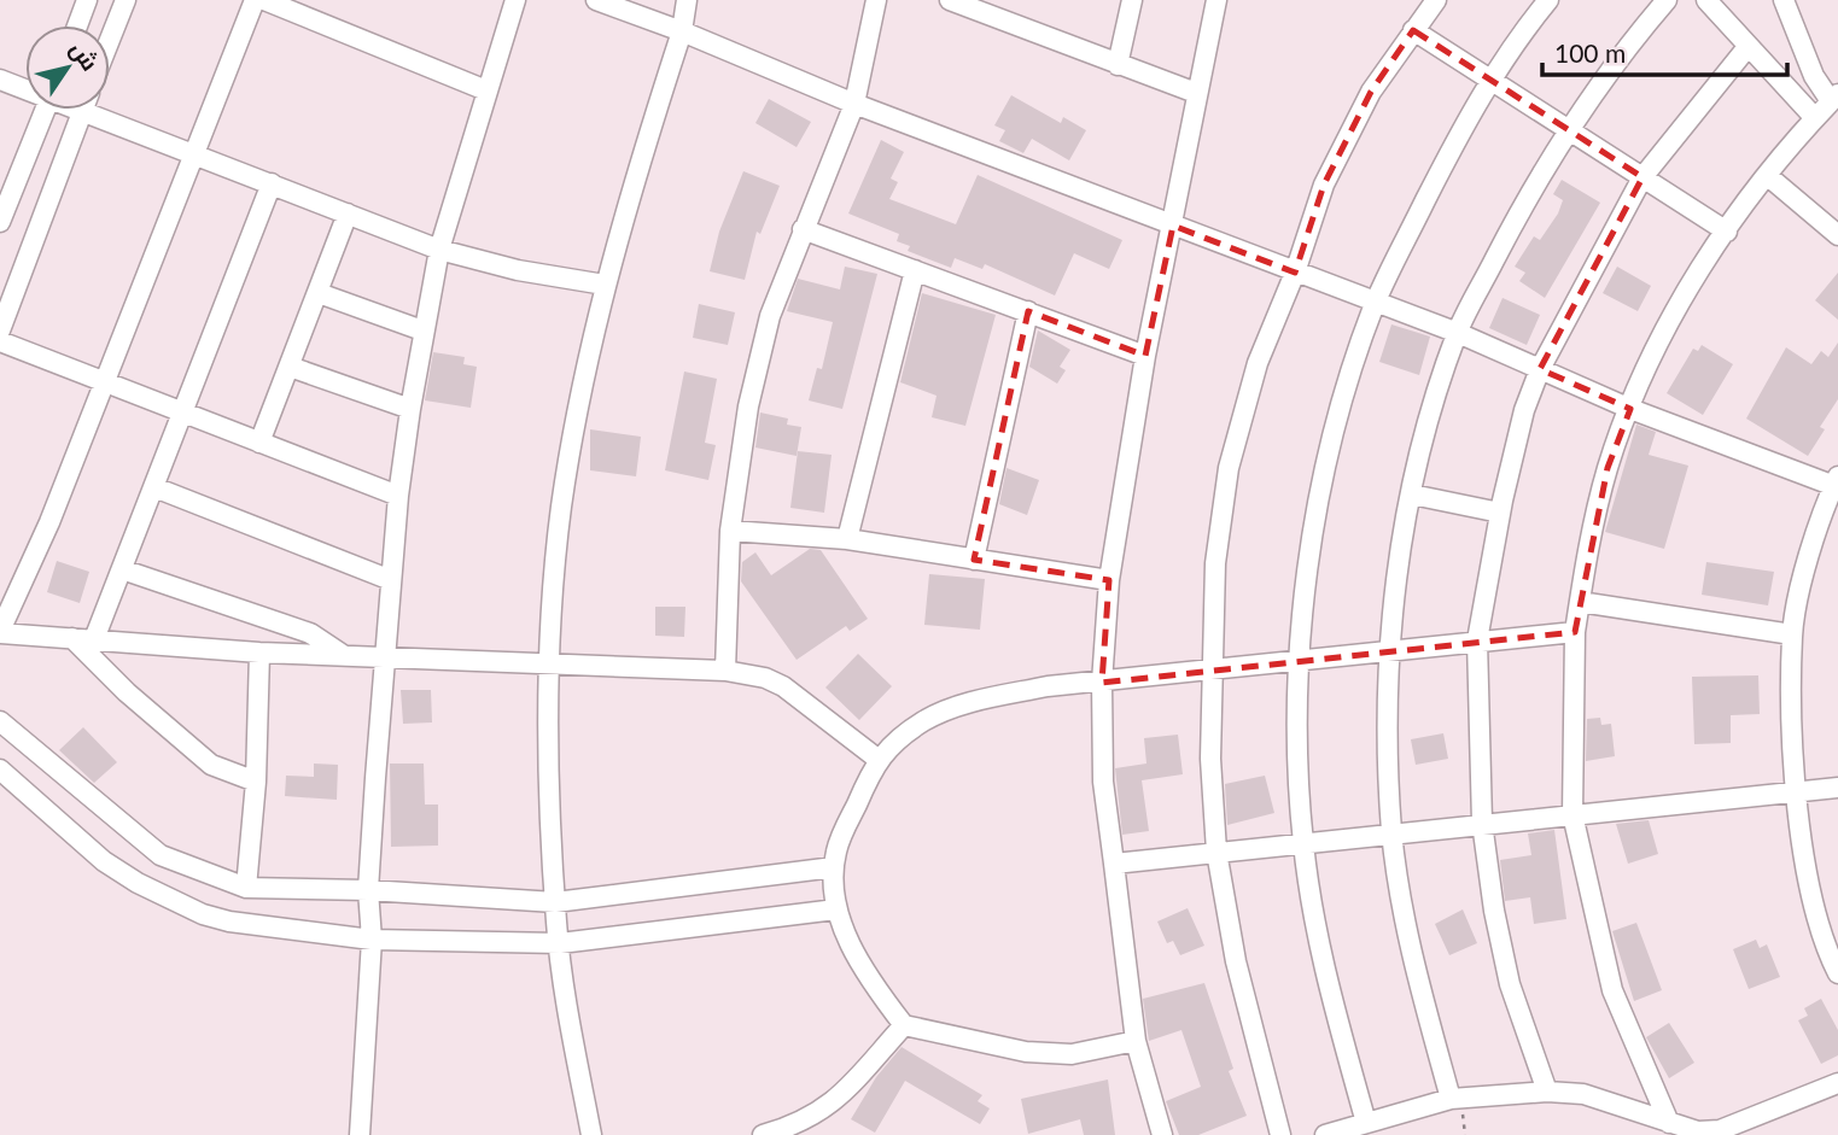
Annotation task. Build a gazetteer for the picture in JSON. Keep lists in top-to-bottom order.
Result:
{
  "scale_bar": "100 m",
  "north": "top right"
}
